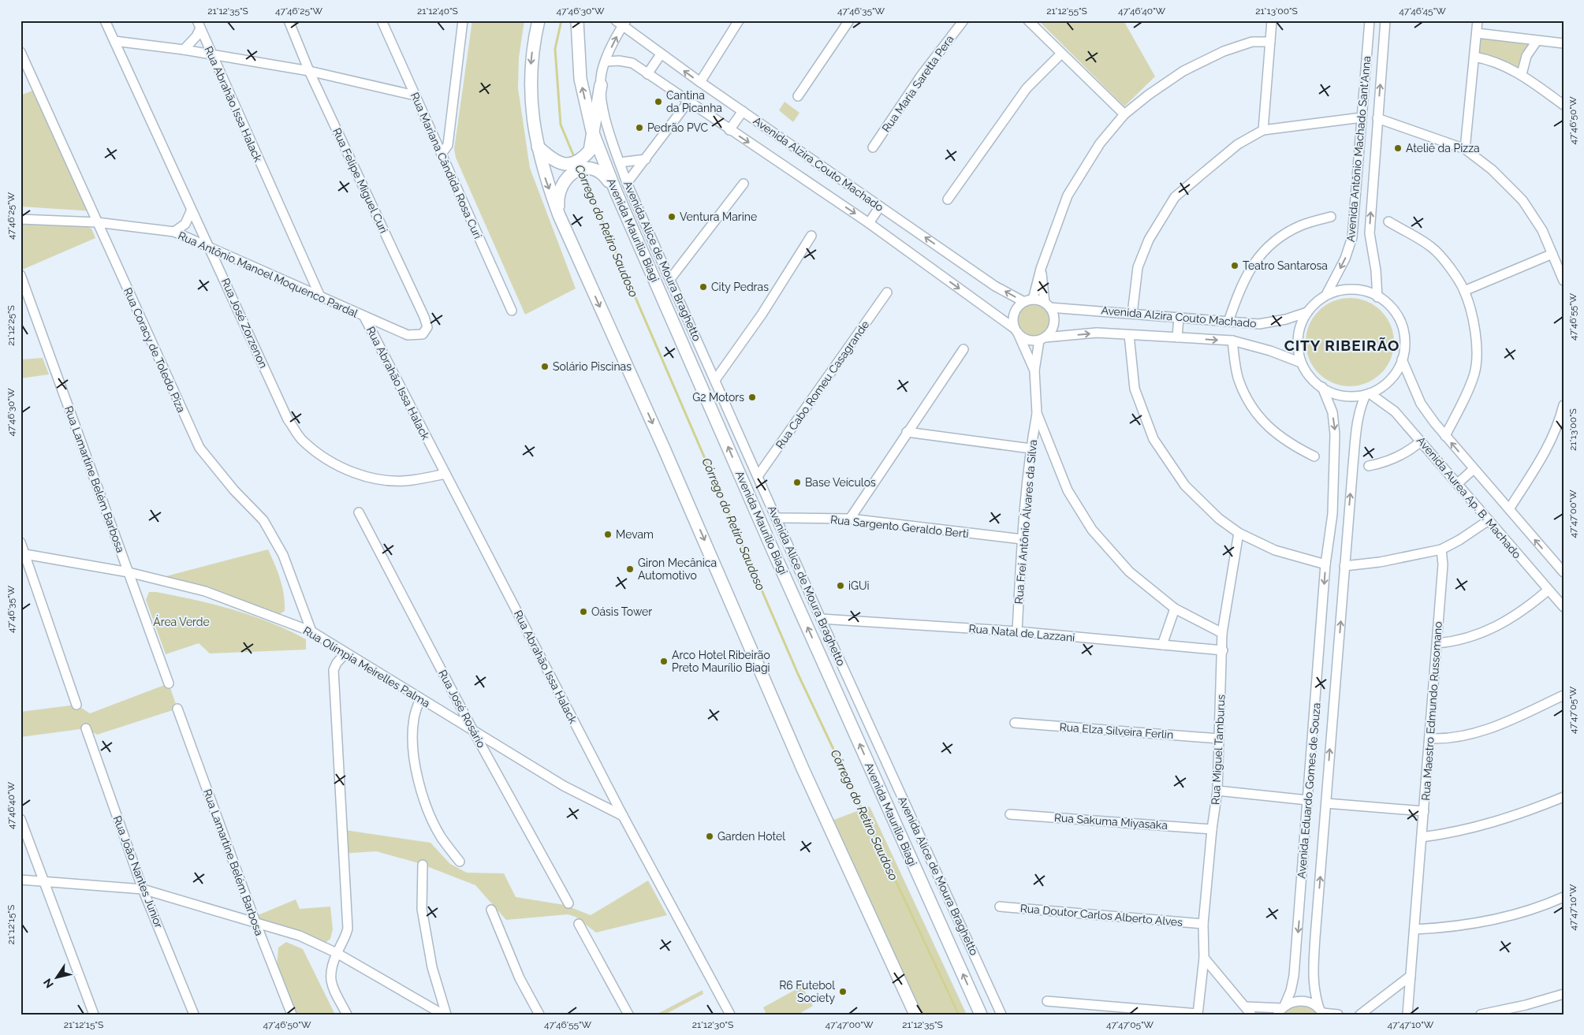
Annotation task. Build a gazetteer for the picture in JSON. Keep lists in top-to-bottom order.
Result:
{
  "streets": {
    "main road": ["Avenida Maurílio Biagi"],
    "street": [
      "Rua Maria Saretta Pera",
      "Rua Abrahão Issa Halack",
      "Avenida Antônio Machado Sant'Anna",
      "Avenida Alzira Couto Machado",
      "Rua Mariana Cândida Rosa Curi",
      "Rua Felipe Miguel Curi",
      "Avenida Alice de Moura Braghetto",
      "Rua Antônio Manoel Moquenco Pardal",
      "Rua José Zorzenon",
      "Rua Coracy de Toledo Piza",
      "Rua Cabo Romeu Casagrande",
      "Rua Lamartine Belém Barbosa",
      "Avenida Aurea Ap. B. Machado",
      "Rua Frei Antônio Álvares da Silva",
      "Rua Sargento Geraldo Berti",
      "Rua Natal de Lazzani",
      "Rua Olímpia Meirelles Palma",
      "Rua José Rosário",
      "Rua Maestro Edmundo Russomano",
      "Rua Elza Silveira Ferlin",
      "Rua Miguel Tamburus",
      "Avenida Eduardo Gomes de Souza",
      "Rua Sakuma Miyasaka",
      "Rua João Nantes Júnior",
      "Rua Doutor Carlos Alberto Alves"
    ]
  },
  "crossings": [
    ["Rua Abrahão Issa Halack", "Rua Antônio Manoel Moquenco Pardal"],
    ["Rua Abrahão Issa Halack", "Rua José Zorzenon"],
    ["Rua Abrahão Issa Halack", "Rua Olímpia Meirelles Palma"],
    ["Avenida Antônio Machado Sant'Anna", "Avenida Alzira Couto Machado"],
    ["Avenida Antônio Machado Sant'Anna", "Avenida Aurea Ap. B. Machado"],
    ["Avenida Antônio Machado Sant'Anna", "Avenida Eduardo Gomes de Souza"],
    ["Avenida Alzira Couto Machado", "Avenida Aurea Ap. B. Machado"],
    ["Avenida Alzira Couto Machado", "Avenida Eduardo Gomes de Souza"],
    ["Rua Felipe Miguel Curi", "Rua Antônio Manoel Moquenco Pardal"],
    ["Avenida Alice de Moura Braghetto", "Rua Cabo Romeu Casagrande"],
    ["Avenida Alice de Moura Braghetto", "Rua Sargento Geraldo Berti"],
    ["Avenida Alice de Moura Braghetto", "Rua Natal de Lazzani"],
    ["Rua Antônio Manoel Moquenco Pardal", "Rua José Zorzenon"],
    ["Rua Antônio Manoel Moquenco Pardal", "Rua Coracy de Toledo Piza"],
    ["Rua Coracy de Toledo Piza", "Rua Olímpia Meirelles Palma"],
    ["Rua Lamartine Belém Barbosa", "Rua Olímpia Meirelles Palma"],
    ["Avenida Aurea Ap. B. Machado", "Avenida Eduardo Gomes de Souza"],
    ["Rua Frei Antônio Álvares da Silva", "Rua Sargento Geraldo Berti"],
    ["Rua Frei Antônio Álvares da Silva", "Rua Natal de Lazzani"],
    ["Rua Natal de Lazzani", "Rua Miguel Tamburus"],
    ["Rua Olímpia Meirelles Palma", "Rua José Rosário"],
    ["Rua Elza Silveira Ferlin", "Rua Miguel Tamburus"],
    ["Rua Miguel Tamburus", "Rua Sakuma Miyasaka"],
    ["Rua Miguel Tamburus", "Rua Doutor Carlos Alberto Alves"]
  ],
  "districts": ["CITY RIBEIRÃO"],
  "water": ["Córrego do Retiro Saudoso"],
  "parks": ["Área Verde"],
  "places": [
    "Cantina da Picanha",
    "Pedrão PVC",
    "Ateliê da Pizza",
    "Ventura Marine",
    "Teatro Santarosa",
    "City Pedras",
    "Solário Piscinas",
    "G2 Motors",
    "Base Veículos",
    "Mevam",
    "Giron Mecânica Automotivo",
    "iGUi",
    "Oásis Tower",
    "Arco Hotel Ribeirão Preto Maurílio Biagi",
    "Garden Hotel",
    "R6 Futebol Society"
  ],
  "north": "bottom left",
  "coordinates": [
    "21°12'35\"S",
    "47°46'25\"W",
    "21°12'40\"S",
    "47°46'30\"W",
    "47°46'35\"W",
    "21°12'55\"S",
    "47°46'40\"W",
    "21°13'00\"S",
    "47°46'45\"W",
    "47°46'50\"W",
    "47°46'55\"W",
    "21°12'25\"S",
    "47°47'00\"W",
    "47°47'05\"W",
    "47°47'10\"W",
    "21°12'15\"S",
    "21°12'30\"S"
  ]
}
